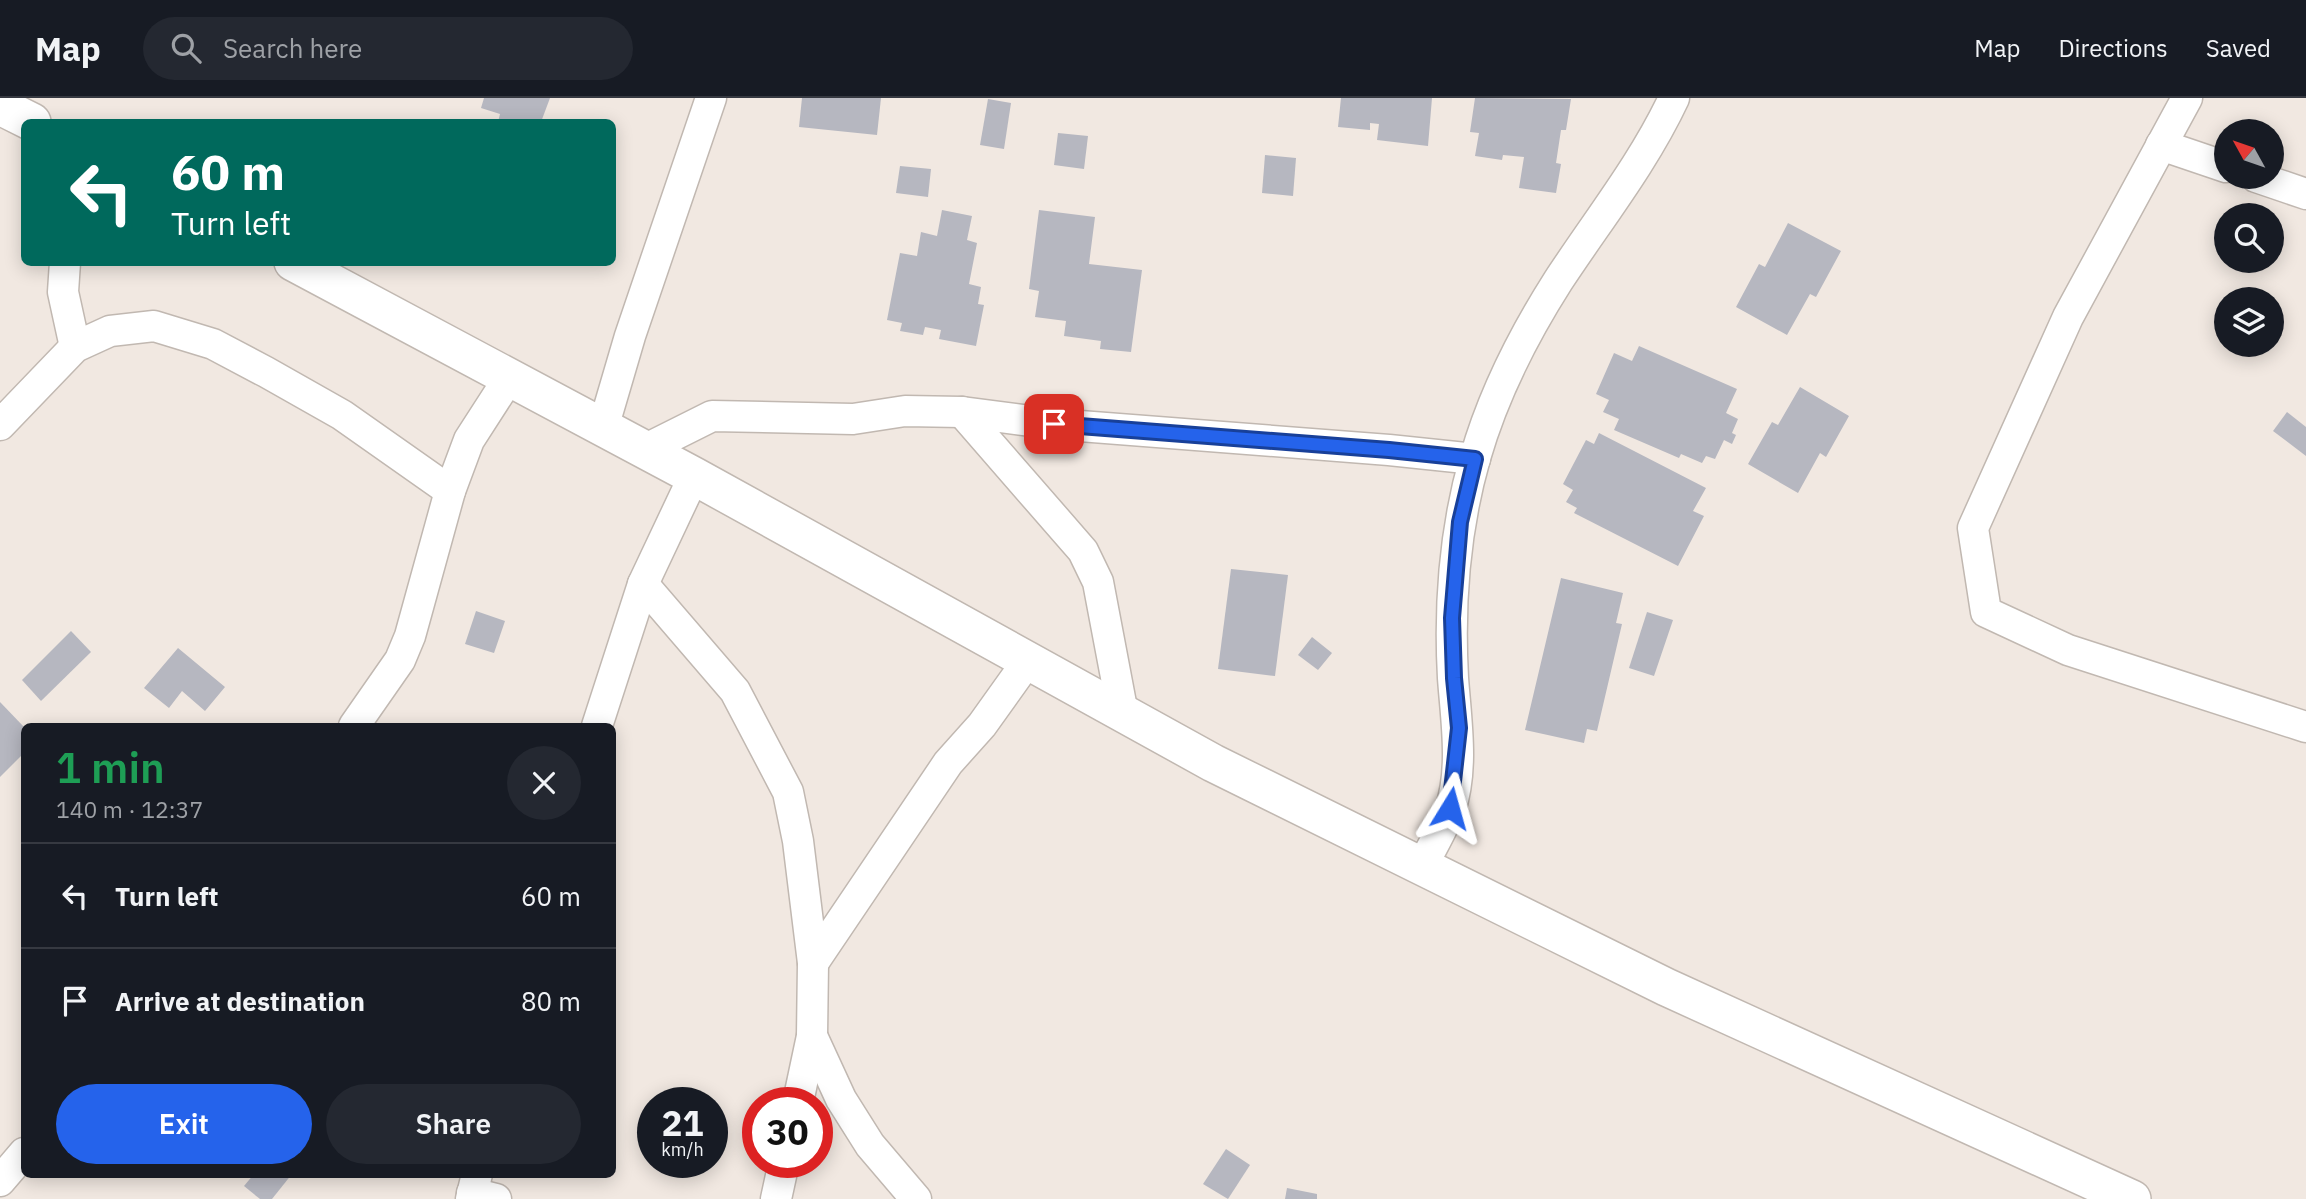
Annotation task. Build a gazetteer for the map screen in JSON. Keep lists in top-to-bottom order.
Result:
{
  "north": "top left",
  "page": {
    "header": "Map",
    "search": "Search here",
    "nav": ["Map", "Directions", "Saved"],
    "turn": ["60 m", "Turn left"],
    "heading": ["1 min", "140 m · 12:37"],
    "list": [
      {
        "name": "Turn left",
        "value": "60 m"
      },
      {
        "name": "Arrive at destination",
        "value": "80 m"
      }
    ],
    "buttons": ["Exit", "Share"],
    "speed": "21 km/h",
    "limit": "30"
  }
}
